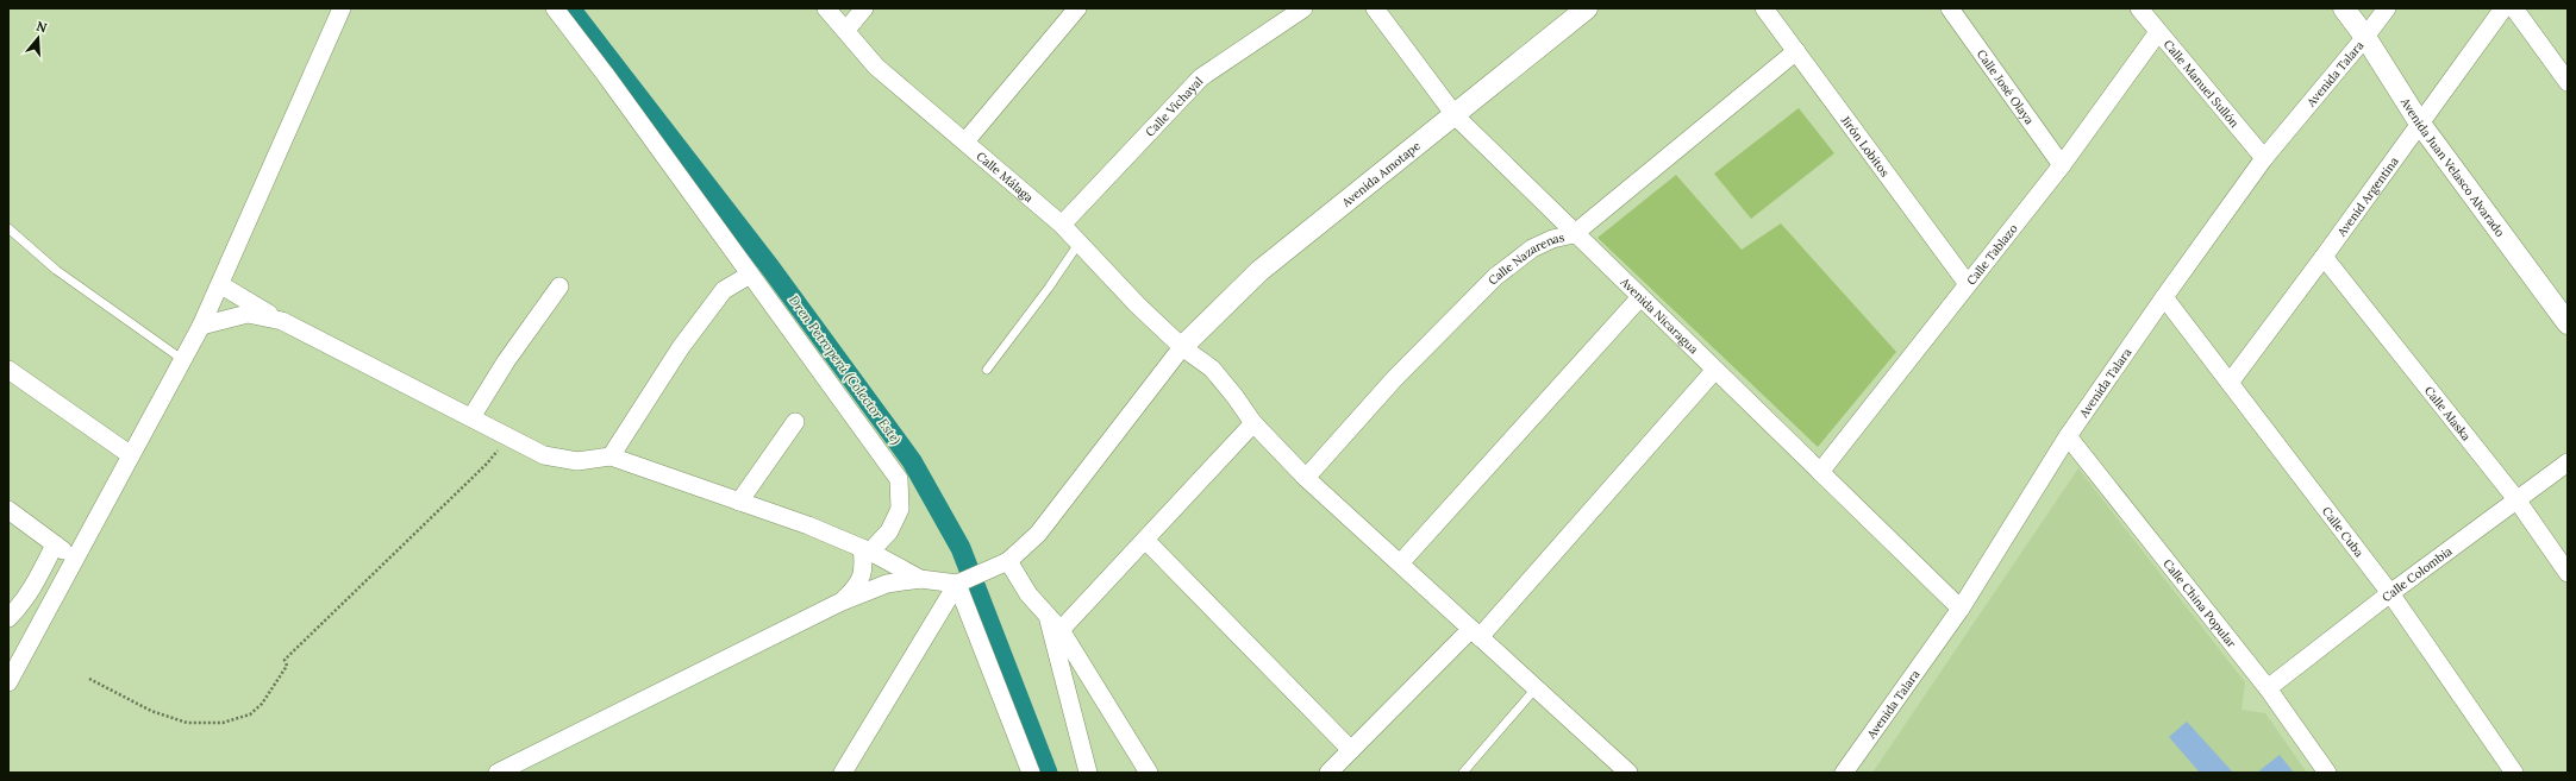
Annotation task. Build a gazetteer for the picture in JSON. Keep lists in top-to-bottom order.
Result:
{
  "streets": {
    "street": [
      "Avenida Talara",
      "Calle Manuel Sullón",
      "Calle José Olaya",
      "Calle Vichayal",
      "Jirón Lobitos",
      "Avenida Juan Velasco Alvarado",
      "Avenida Amotape",
      "Calle Málaga",
      "Avenid Argentina",
      "Calle Tablazo",
      "Calle Nazarenas",
      "Avenida Nicaragua",
      "Calle Alaska",
      "Calle Cuba",
      "Calle Colombia",
      "Calle China Popular"
    ]
  },
  "crossings": [
    ["Avenida Talara", "Calle Manuel Sullón"],
    ["Avenida Talara", "Avenida Juan Velasco Alvarado"],
    ["Avenida Talara", "Avenida Nicaragua"],
    ["Avenida Talara", "Calle Cuba"],
    ["Avenida Talara", "Calle China Popular"],
    ["Calle Manuel Sullón", "Calle Tablazo"],
    ["Calle José Olaya", "Calle Tablazo"],
    ["Calle Vichayal", "Calle Málaga"],
    ["Jirón Lobitos", "Calle Tablazo"],
    ["Jirón Lobitos", "Calle Nazarenas"],
    ["Avenida Juan Velasco Alvarado", "Avenid Argentina"],
    ["Avenida Amotape", "Calle Málaga"],
    ["Avenida Amotape", "Avenida Nicaragua"],
    ["Calle Málaga", "Calle Nazarenas"],
    ["Avenid Argentina", "Calle Alaska"],
    ["Avenid Argentina", "Calle Cuba"],
    ["Calle Tablazo", "Avenida Nicaragua"],
    ["Calle Nazarenas", "Avenida Nicaragua"],
    ["Calle Alaska", "Calle Colombia"],
    ["Calle Cuba", "Calle Colombia"],
    ["Calle Colombia", "Calle China Popular"]
  ],
  "water": ["Dren Petroperú (Colector Este)"],
  "north": "top"
}
